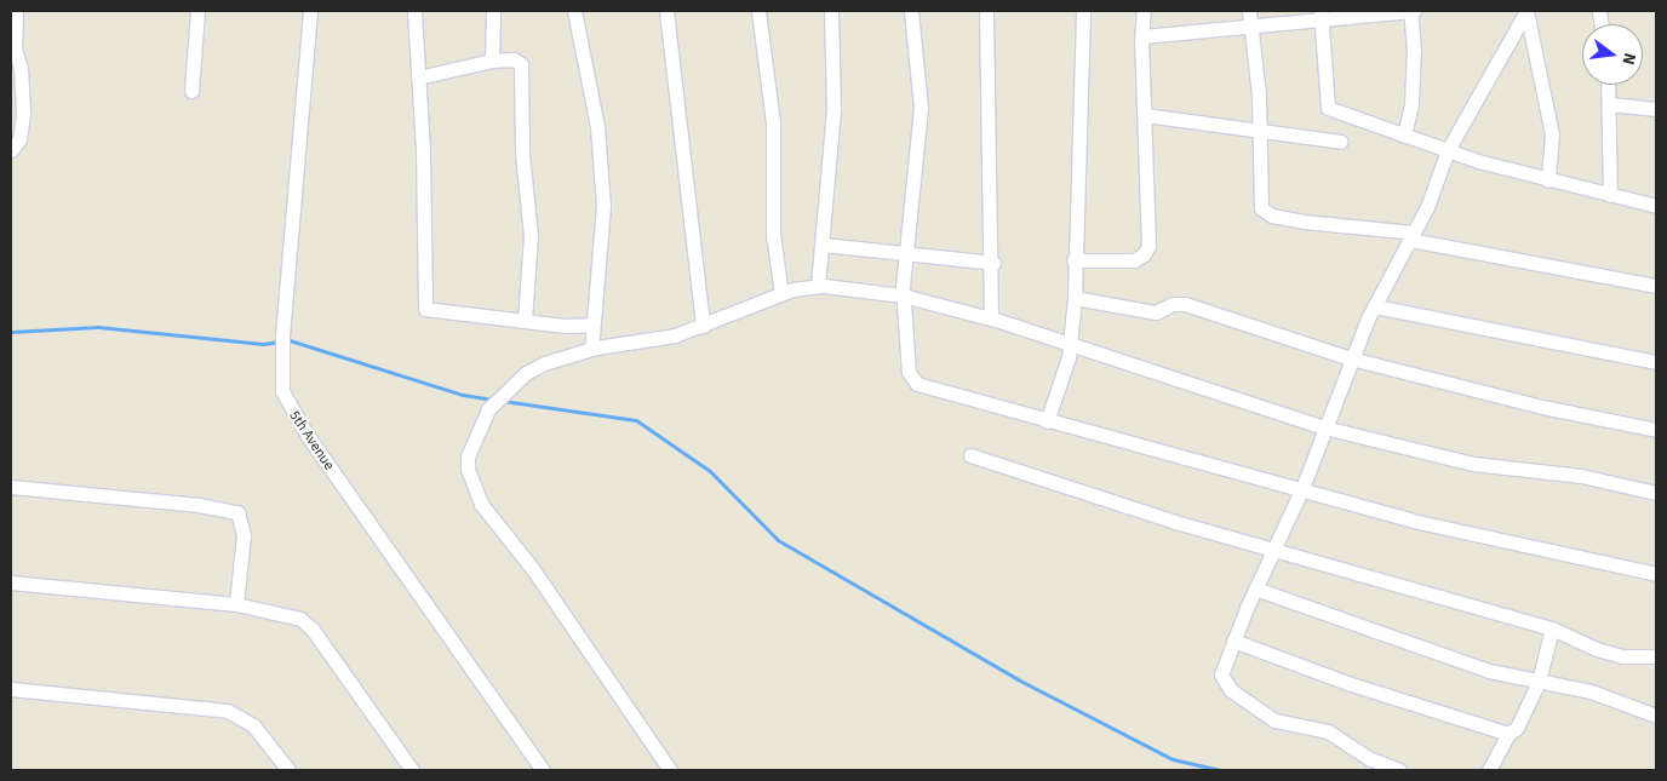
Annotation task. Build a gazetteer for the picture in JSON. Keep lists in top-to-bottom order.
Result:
{
  "streets": {
    "street": ["5th Avenue"]
  },
  "north": "right"
}
